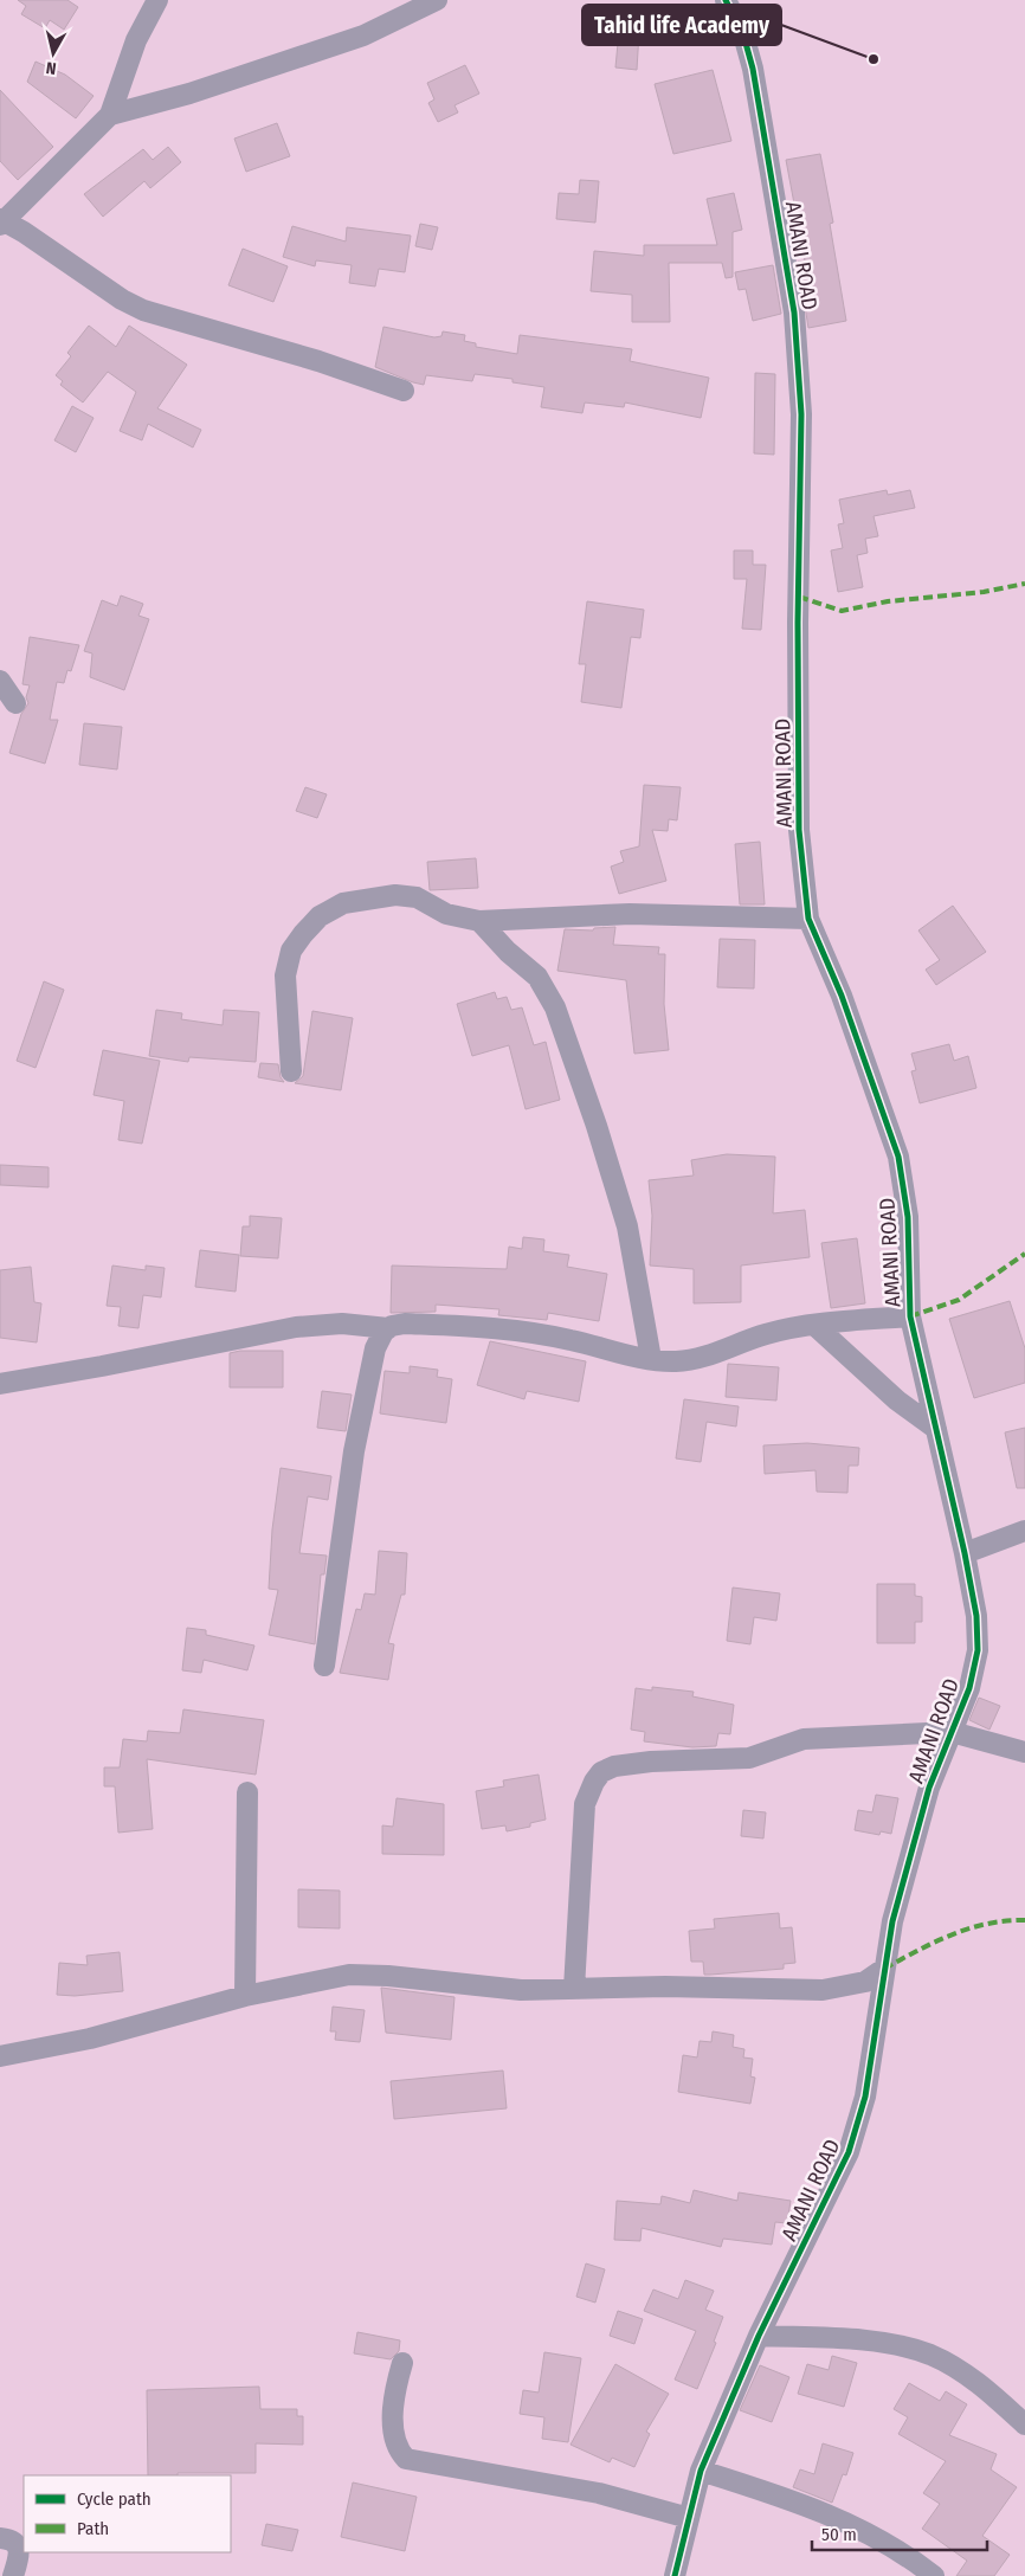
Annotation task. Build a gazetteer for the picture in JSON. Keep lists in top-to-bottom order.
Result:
{
  "streets": {
    "street": ["AMANI ROAD"]
  },
  "places": ["Tahid life Academy"],
  "legend": ["Cycle path", "Path"],
  "scale_bar": "50 m",
  "north": "bottom"
}
